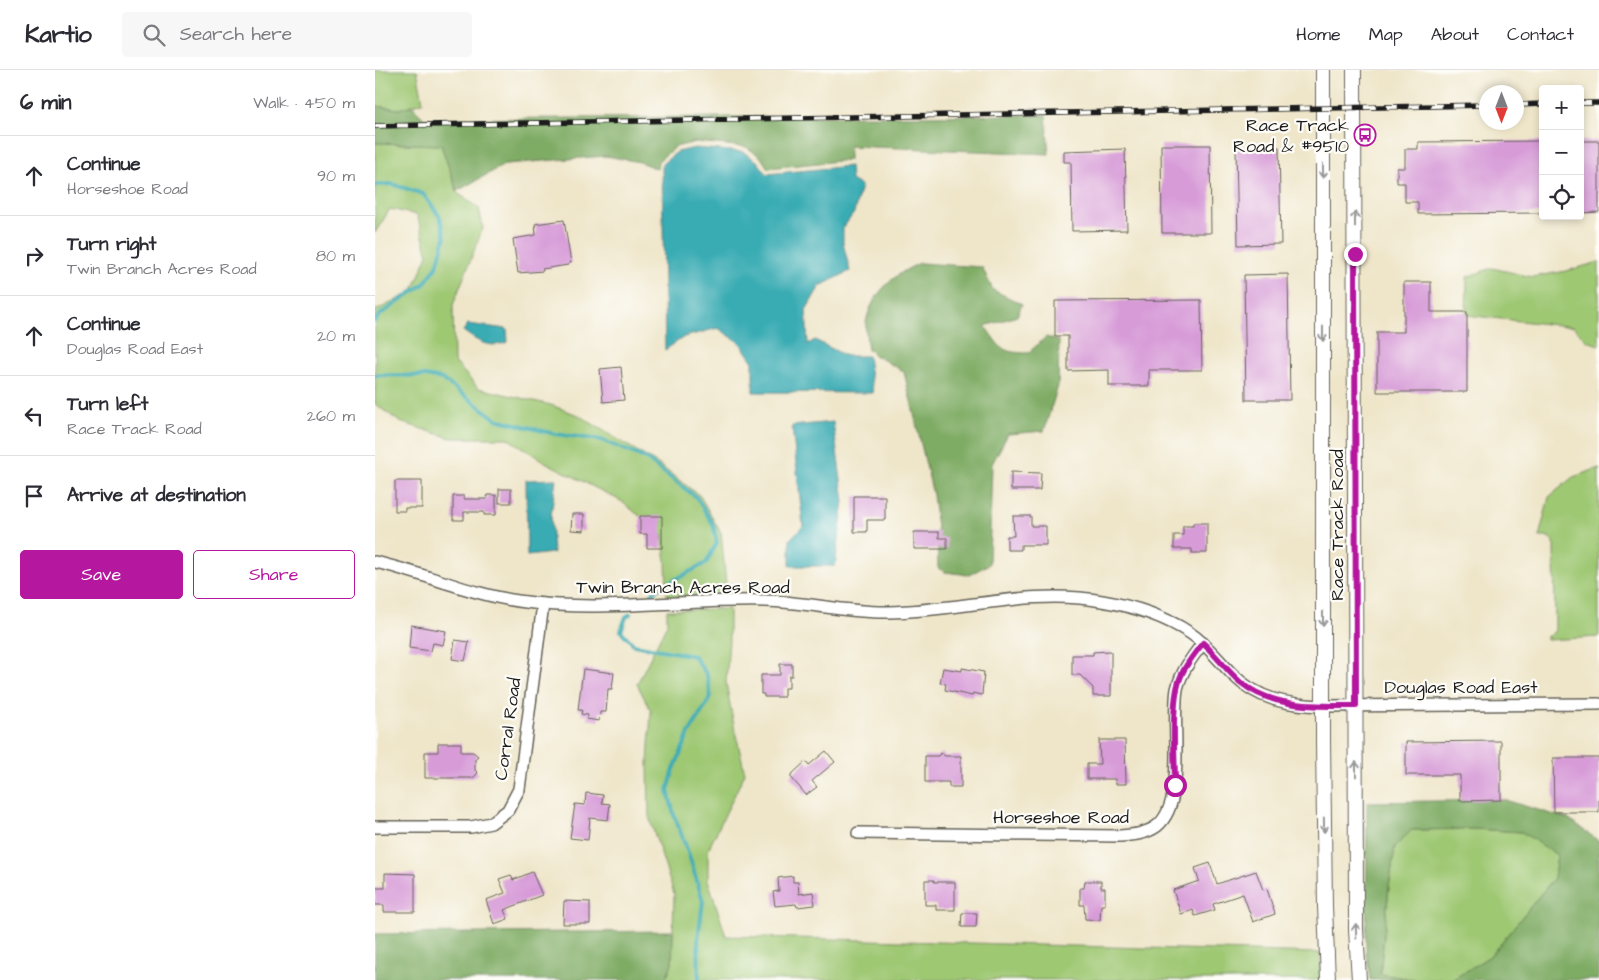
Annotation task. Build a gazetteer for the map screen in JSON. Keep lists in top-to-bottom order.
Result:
{
  "streets": {
    "main road": ["Race Track Road"],
    "street": [
      "Twin Branch Acres Road",
      "Douglas Road East",
      "Corral Road",
      "Horseshoe Road"
    ]
  },
  "crossings": [
    ["Race Track Road", "Twin Branch Acres Road"],
    ["Race Track Road", "Douglas Road East"],
    ["Twin Branch Acres Road", "Douglas Road East"],
    ["Twin Branch Acres Road", "Corral Road"],
    ["Twin Branch Acres Road", "Horseshoe Road"]
  ],
  "places": {
    "bus stop": ["Race Track Road & #9510"]
  },
  "north": "bottom",
  "page": {
    "header": "Kartio",
    "search": "Search here",
    "nav": [
      "Home",
      "Map",
      "About",
      "Contact"
    ],
    "heading": ["6 min", "Walk · 450 m"],
    "map_buttons": ["+", "−"],
    "list": [
      ["Continue", "Horseshoe Road", "90 m"],
      ["Turn right", "Twin Branch Acres Road", "80 m"],
      ["Continue", "Douglas Road East", "20 m"],
      ["Turn left", "Race Track Road", "260 m"],
      "Arrive at destination"
    ],
    "buttons": ["Save", "Share"]
  }
}
